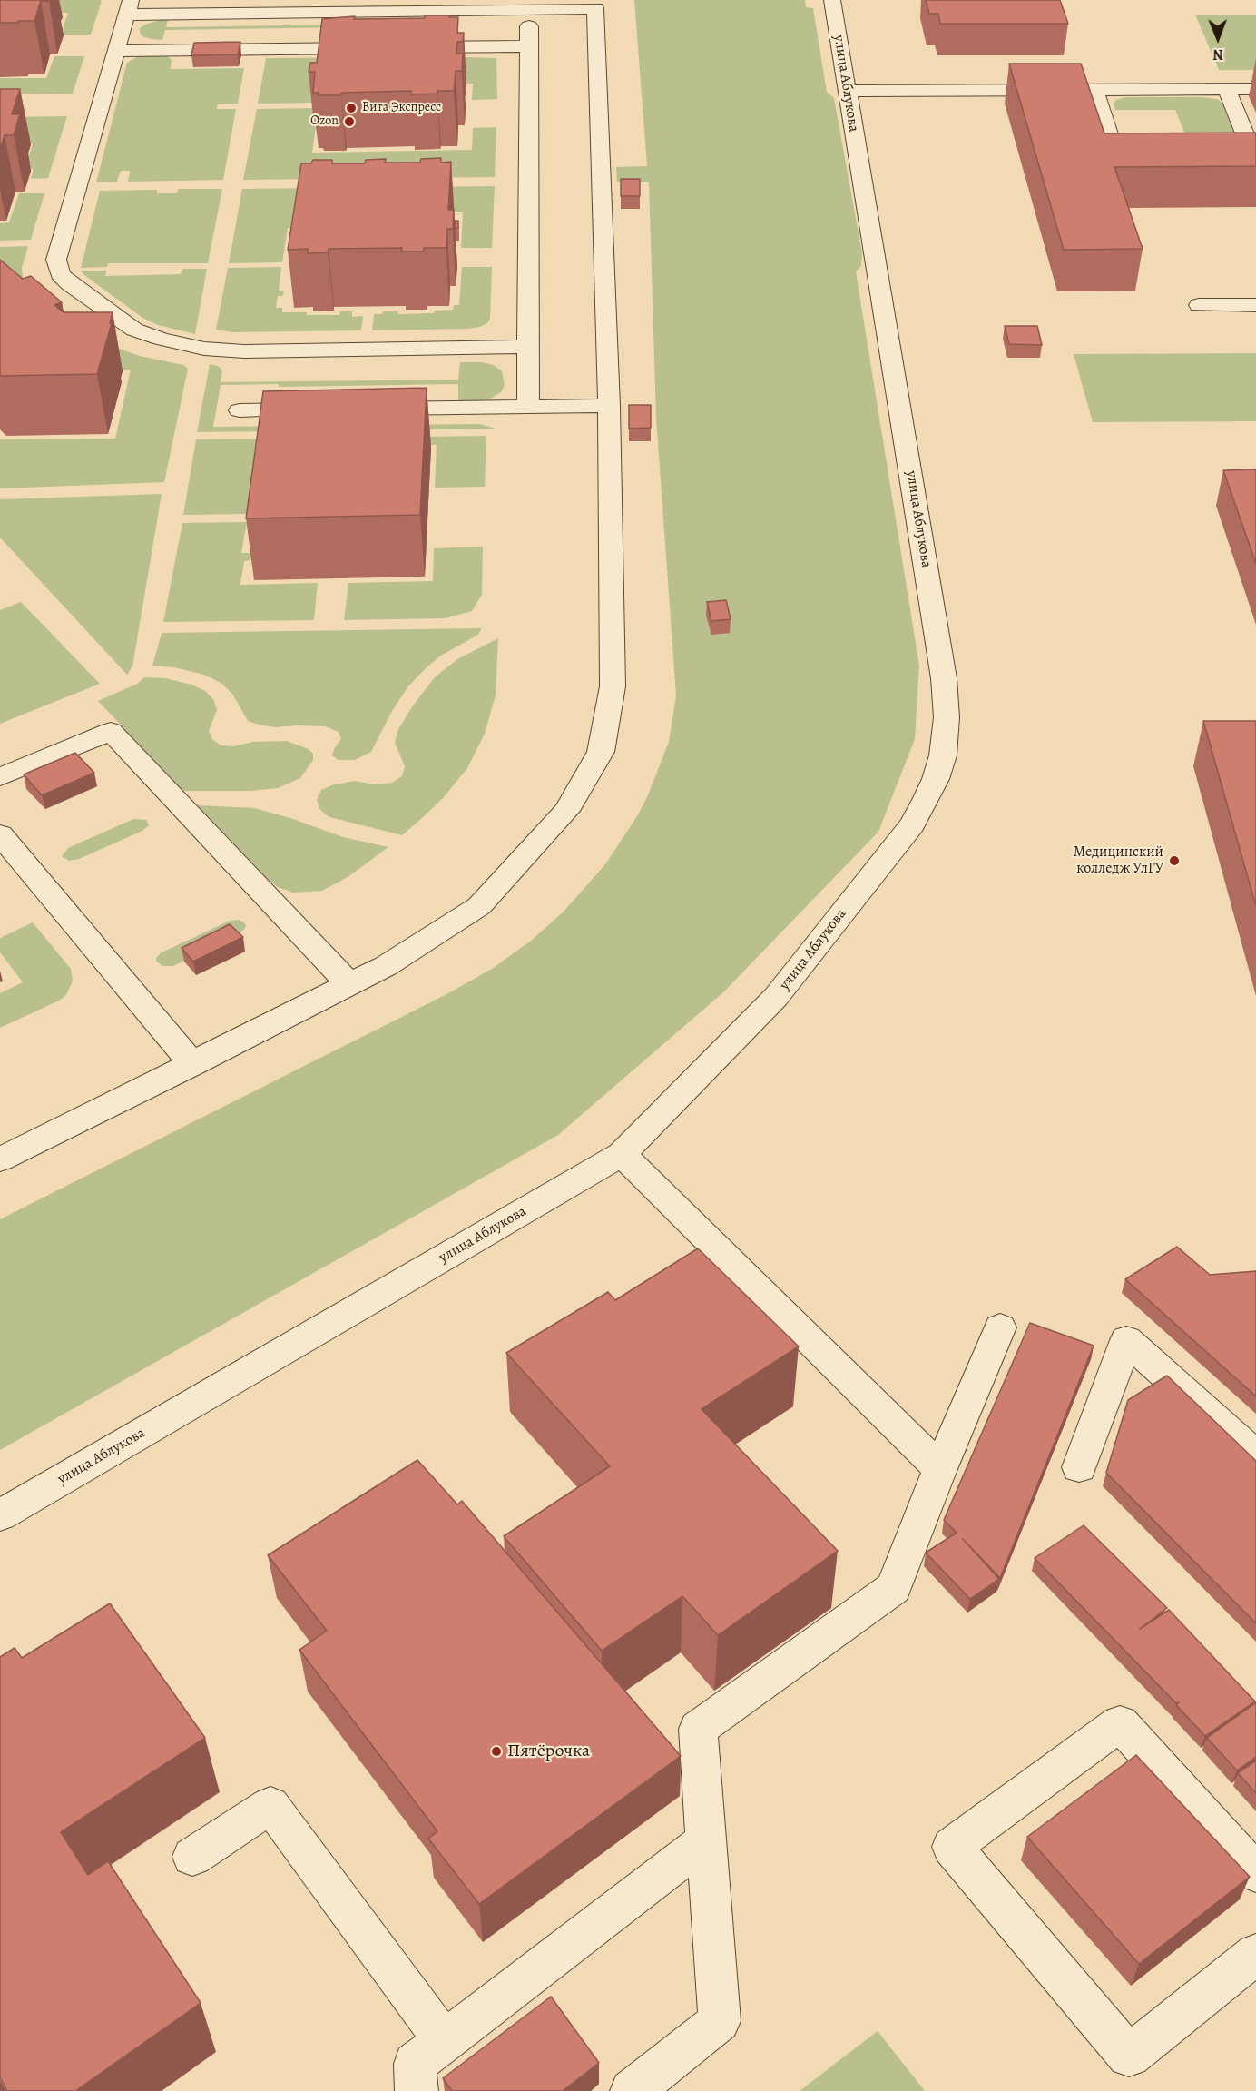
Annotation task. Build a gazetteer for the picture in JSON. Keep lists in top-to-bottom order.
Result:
{
  "streets": {
    "street": ["улица Аблукова"]
  },
  "places": [
    "Вита Экспресс",
    "Ozon",
    "Медицинский колледж УлГУ",
    "Пятёрочка"
  ],
  "north": "bottom"
}
